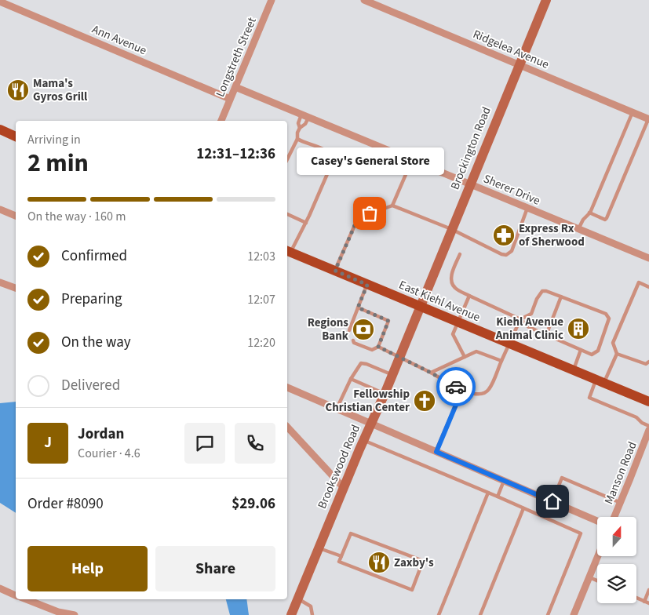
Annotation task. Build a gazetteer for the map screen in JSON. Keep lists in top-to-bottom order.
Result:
{
  "streets": {
    "main road": ["Brockington Road", "East Kiehl Avenue", "Brookswood Road"],
    "street": [
      "Ann Avenue",
      "Ridgelea Avenue",
      "Longstreth Street",
      "Sherer Drive",
      "Manson Road"
    ]
  },
  "crossings": [
    ["Ann Avenue", "Longstreth Street"],
    ["Ridgelea Avenue", "Brockington Road"],
    ["Longstreth Street", "Sherer Drive"],
    ["Brockington Road", "Sherer Drive"],
    ["Brockington Road", "East Kiehl Avenue"],
    ["Brockington Road", "Brookswood Road"],
    ["East Kiehl Avenue", "Brookswood Road"]
  ],
  "places": {
    "restaurant": ["Mama's Gyros Grill", "Zaxby's"],
    "other": ["Casey's General Store"],
    "pharmacy": ["Express Rx of Sherwood"],
    "building": ["Kiehl Avenue Animal Clinic"],
    "bank": ["Regions Bank"],
    "church": ["Fellowship Christian Center"]
  },
  "north": "top",
  "page": {
    "heading": ["2 min", "Arriving in", "12:31–12:36"],
    "panel": [
      "Jordan",
      "Courier · 4.6",
      "Order #8090",
      "$29.06"
    ],
    "bubble": "Casey's General Store",
    "bar": "On the way · 160 m",
    "list": [
      ["Confirmed", "12:03"],
      ["Preparing", "12:07"],
      ["On the way", "12:20"],
      "Delivered"
    ],
    "round": "J",
    "buttons": ["Help", "Share"]
  }
}
